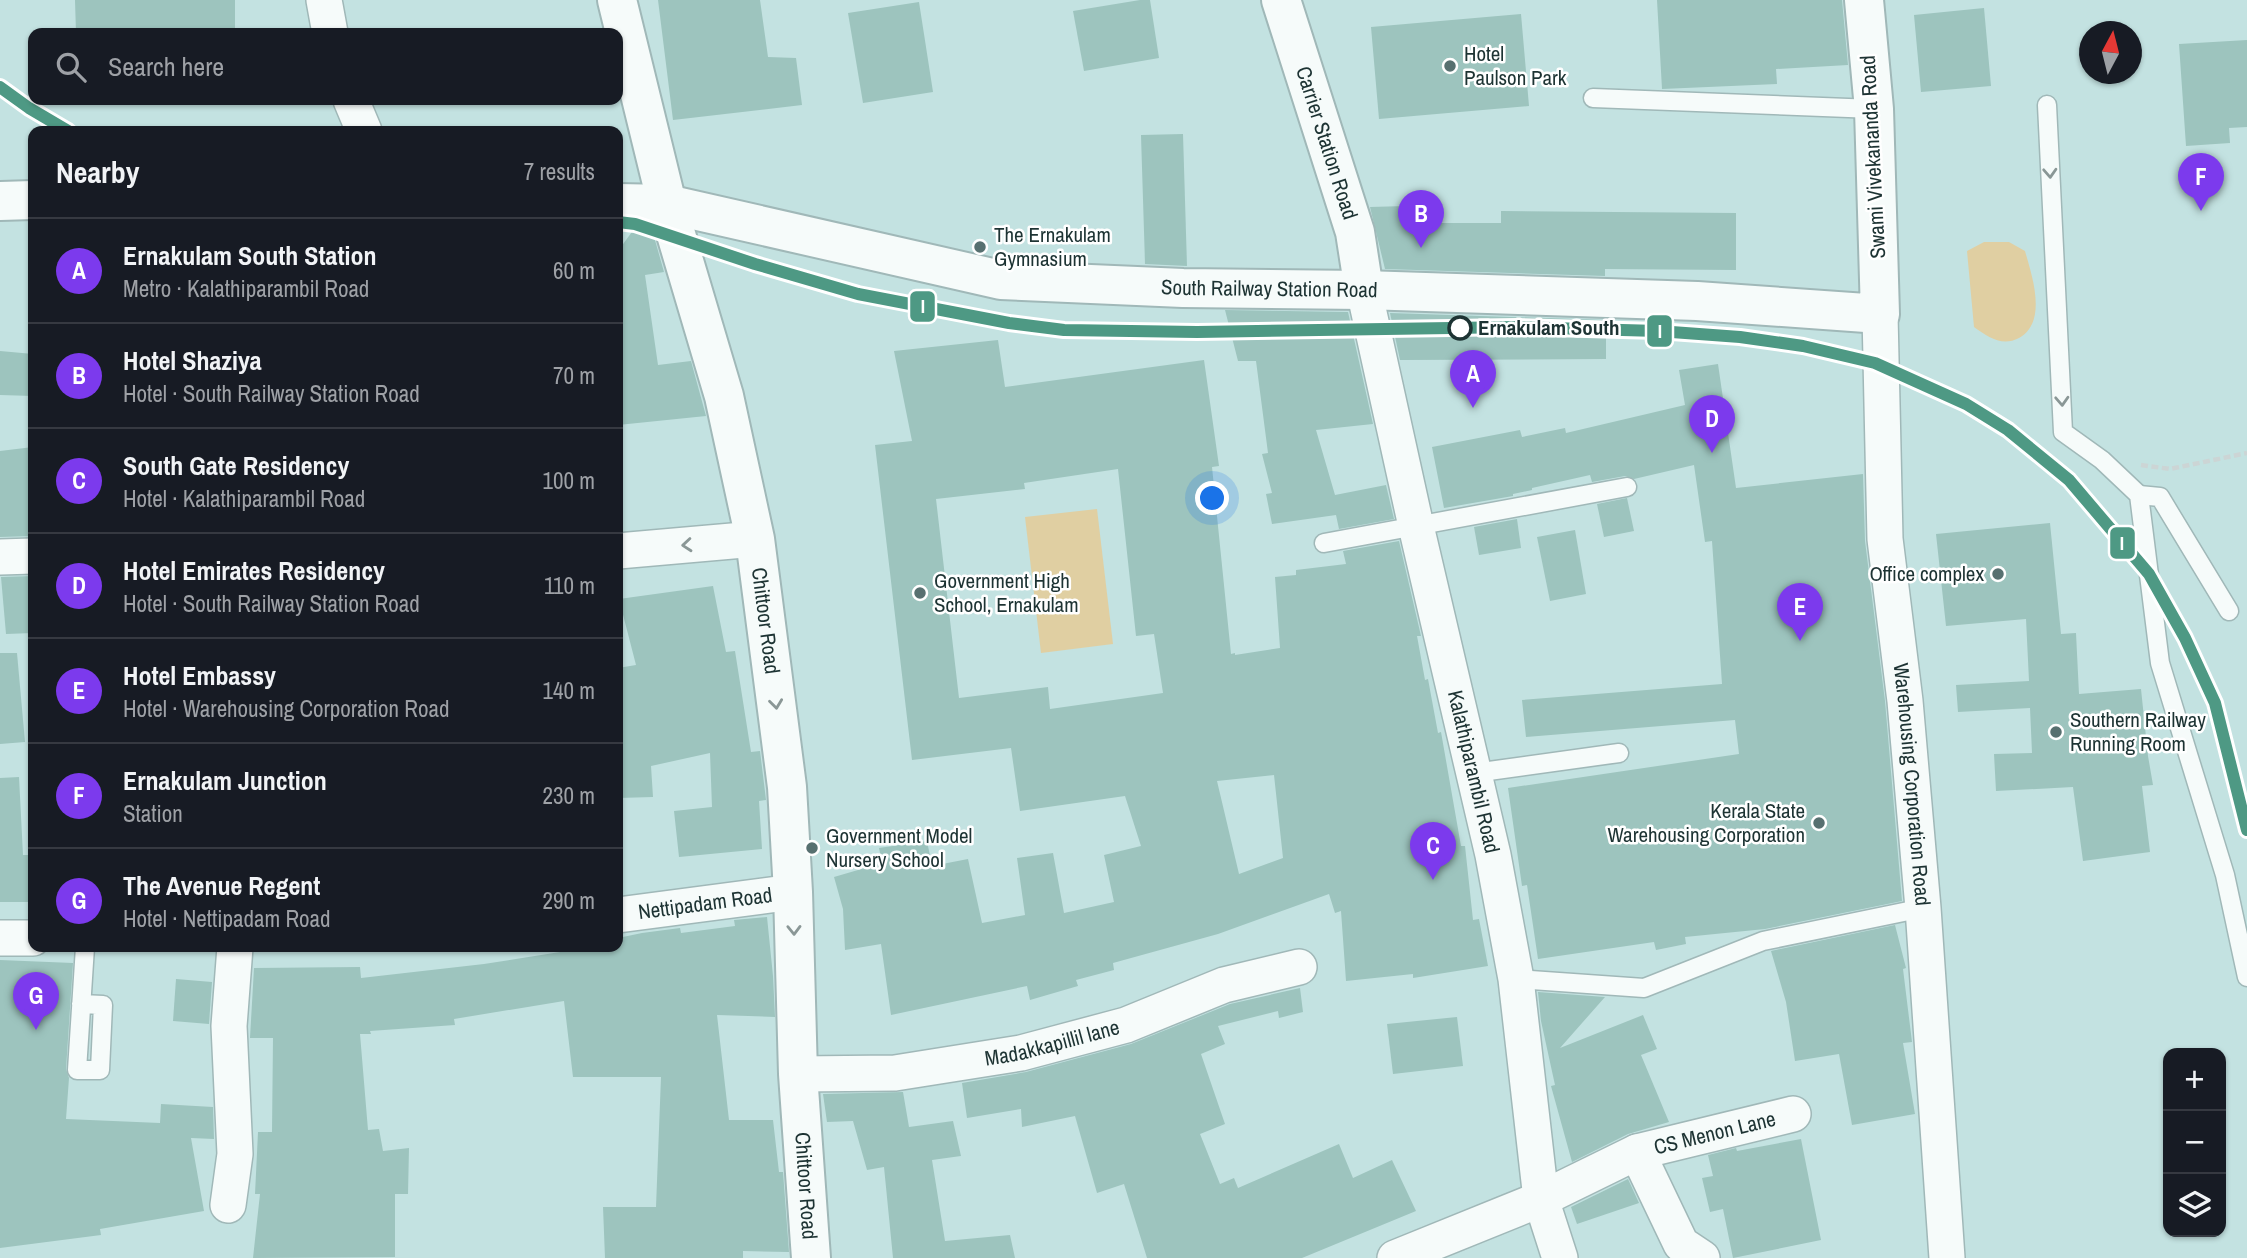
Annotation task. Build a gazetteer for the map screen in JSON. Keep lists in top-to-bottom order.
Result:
{
  "streets": {
    "street": [
      "Carrier Station Road",
      "Swami Vivekananda Road",
      "South Railway Station Road",
      "Chittoor Road",
      "Kalathiparambil Road",
      "Warehousing Corporation Road",
      "Nettipadam Road",
      "Madakkapillil lane",
      "CS Menon Lane"
    ]
  },
  "crossings": [
    ["Carrier Station Road", "South Railway Station Road"],
    ["Carrier Station Road", "Kalathiparambil Road"],
    ["Swami Vivekananda Road", "South Railway Station Road"],
    ["Swami Vivekananda Road", "Warehousing Corporation Road"],
    ["South Railway Station Road", "Chittoor Road"],
    ["South Railway Station Road", "Kalathiparambil Road"],
    ["South Railway Station Road", "Warehousing Corporation Road"],
    ["Chittoor Road", "Nettipadam Road"],
    ["Chittoor Road", "Madakkapillil lane"],
    ["Kalathiparambil Road", "CS Menon Lane"]
  ],
  "one_way": ["Chittoor Road"],
  "places": [
    "Hotel Paulson Park",
    "The Ernakulam Gymnasium",
    "Ernakulam South",
    "Office complex",
    "Government High School, Ernakulam",
    "Southern Railway Running Room",
    "Kerala State Warehousing Corporation",
    "Government Model Nursery School"
  ],
  "lines": ["transit line I"],
  "north": "top",
  "page": {
    "search": "Search here",
    "heading": ["Nearby", "7 results"],
    "pins": [
      "F",
      "B",
      "A",
      "D",
      "E",
      "C",
      "G"
    ],
    "list": [
      {
        "mark": "A",
        "name": "Ernakulam South Station",
        "note": "Metro · Kalathiparambil Road",
        "value": "60 m"
      },
      {
        "mark": "B",
        "name": "Hotel Shaziya",
        "note": "Hotel · South Railway Station Road",
        "value": "70 m"
      },
      {
        "mark": "C",
        "name": "South Gate Residency",
        "note": "Hotel · Kalathiparambil Road",
        "value": "100 m"
      },
      {
        "mark": "D",
        "name": "Hotel Emirates Residency",
        "note": "Hotel · South Railway Station Road",
        "value": "110 m"
      },
      {
        "mark": "E",
        "name": "Hotel Embassy",
        "note": "Hotel · Warehousing Corporation Road",
        "value": "140 m"
      },
      {
        "mark": "F",
        "name": "Ernakulam Junction",
        "note": "Station",
        "value": "230 m"
      },
      {
        "mark": "G",
        "name": "The Avenue Regent",
        "note": "Hotel · Nettipadam Road",
        "value": "290 m"
      }
    ],
    "map_buttons": ["+", "−"]
  }
}
